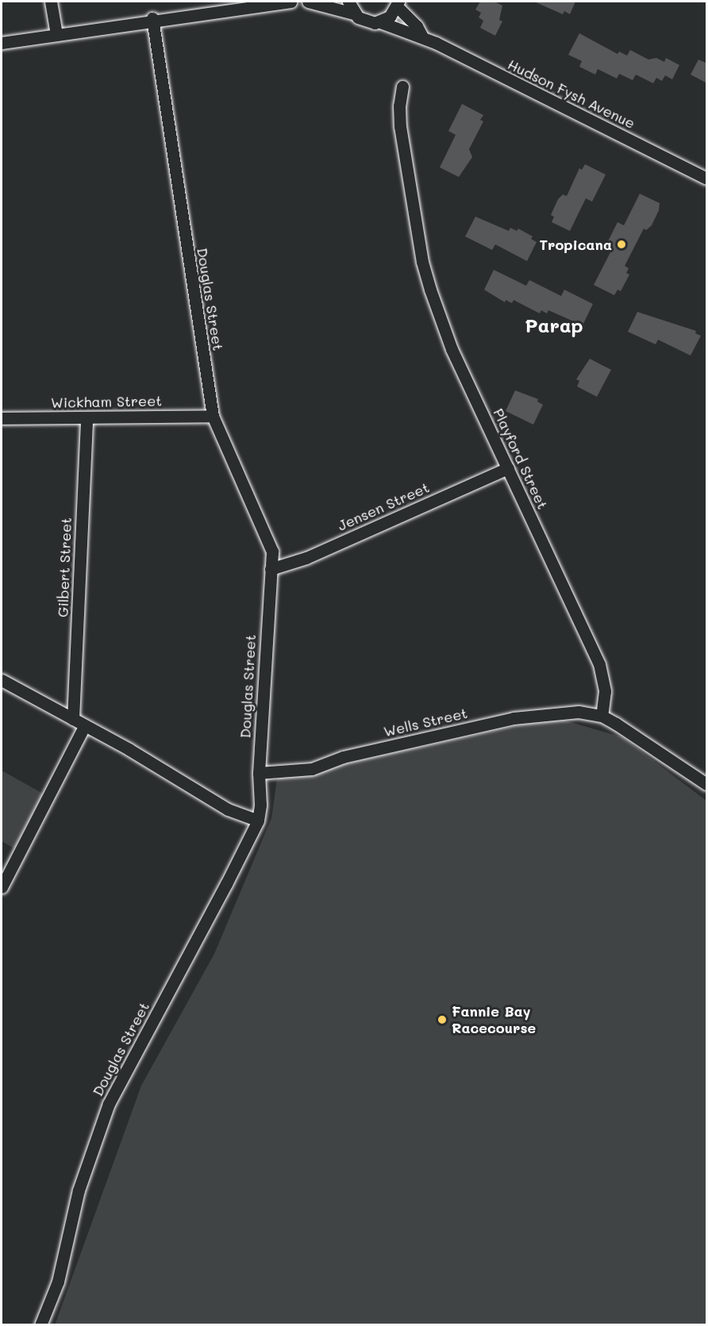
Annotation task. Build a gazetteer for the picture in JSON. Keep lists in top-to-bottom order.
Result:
{
  "streets": {
    "street": [
      "Hudson Fysh Avenue",
      "Douglas Street",
      "Wickham Street",
      "Playford Street",
      "Jensen Street",
      "Gilbert Street",
      "Wells Street"
    ]
  },
  "crossings": [
    ["Douglas Street", "Wickham Street"],
    ["Douglas Street", "Jensen Street"],
    ["Douglas Street", "Wells Street"],
    ["Wickham Street", "Gilbert Street"],
    ["Playford Street", "Jensen Street"],
    ["Playford Street", "Wells Street"]
  ],
  "districts": ["Parap"],
  "places": ["Tropicana", "Fannie Bay Racecourse"]
}
